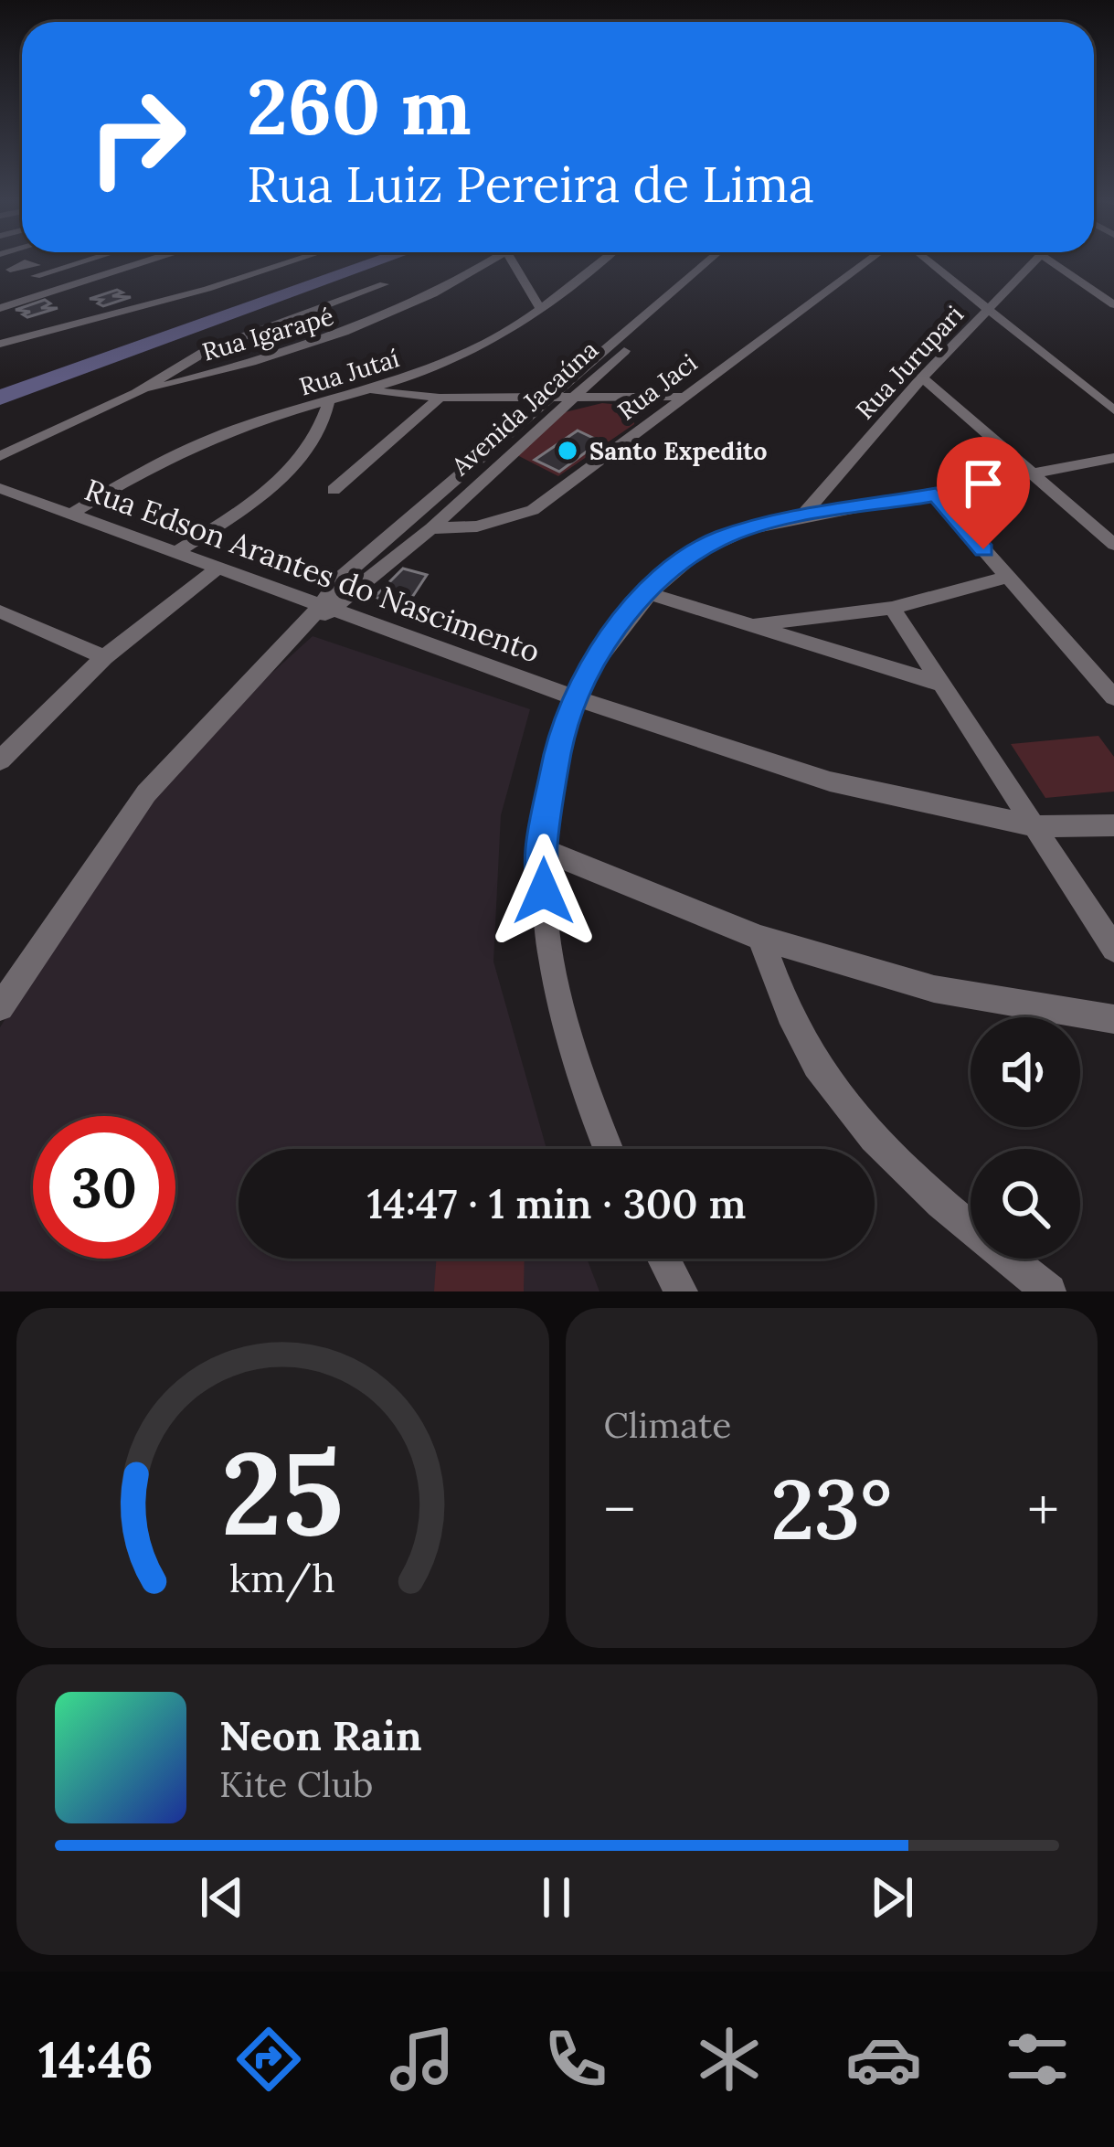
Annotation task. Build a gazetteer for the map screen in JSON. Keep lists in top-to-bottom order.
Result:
{
  "streets": {
    "street": [
      "Rua Igarapé",
      "Rua Jurupari",
      "Rua Jutaí",
      "Rua Jaci",
      "Avenida Jacaúna",
      "Rua Edson Arantes do Nascimento"
    ]
  },
  "crossings": [
    ["Rua Jutaí", "Rua Edson Arantes do Nascimento"],
    ["Rua Jaci", "Avenida Jacaúna"],
    ["Avenida Jacaúna", "Rua Edson Arantes do Nascimento"]
  ],
  "places": ["Santo Expedito"],
  "page": {
    "turn": ["260 m", "Rua Luiz Pereira de Lima"],
    "limit": "30",
    "trip": "14:47 · 1 min · 300 m",
    "tile": "Climate",
    "heat": ["−", "23°", "+"],
    "song": ["Neon Rain", "Kite Club"],
    "tabs": "14:46",
    "gauge": ["25", "km/h"]
  }
}
